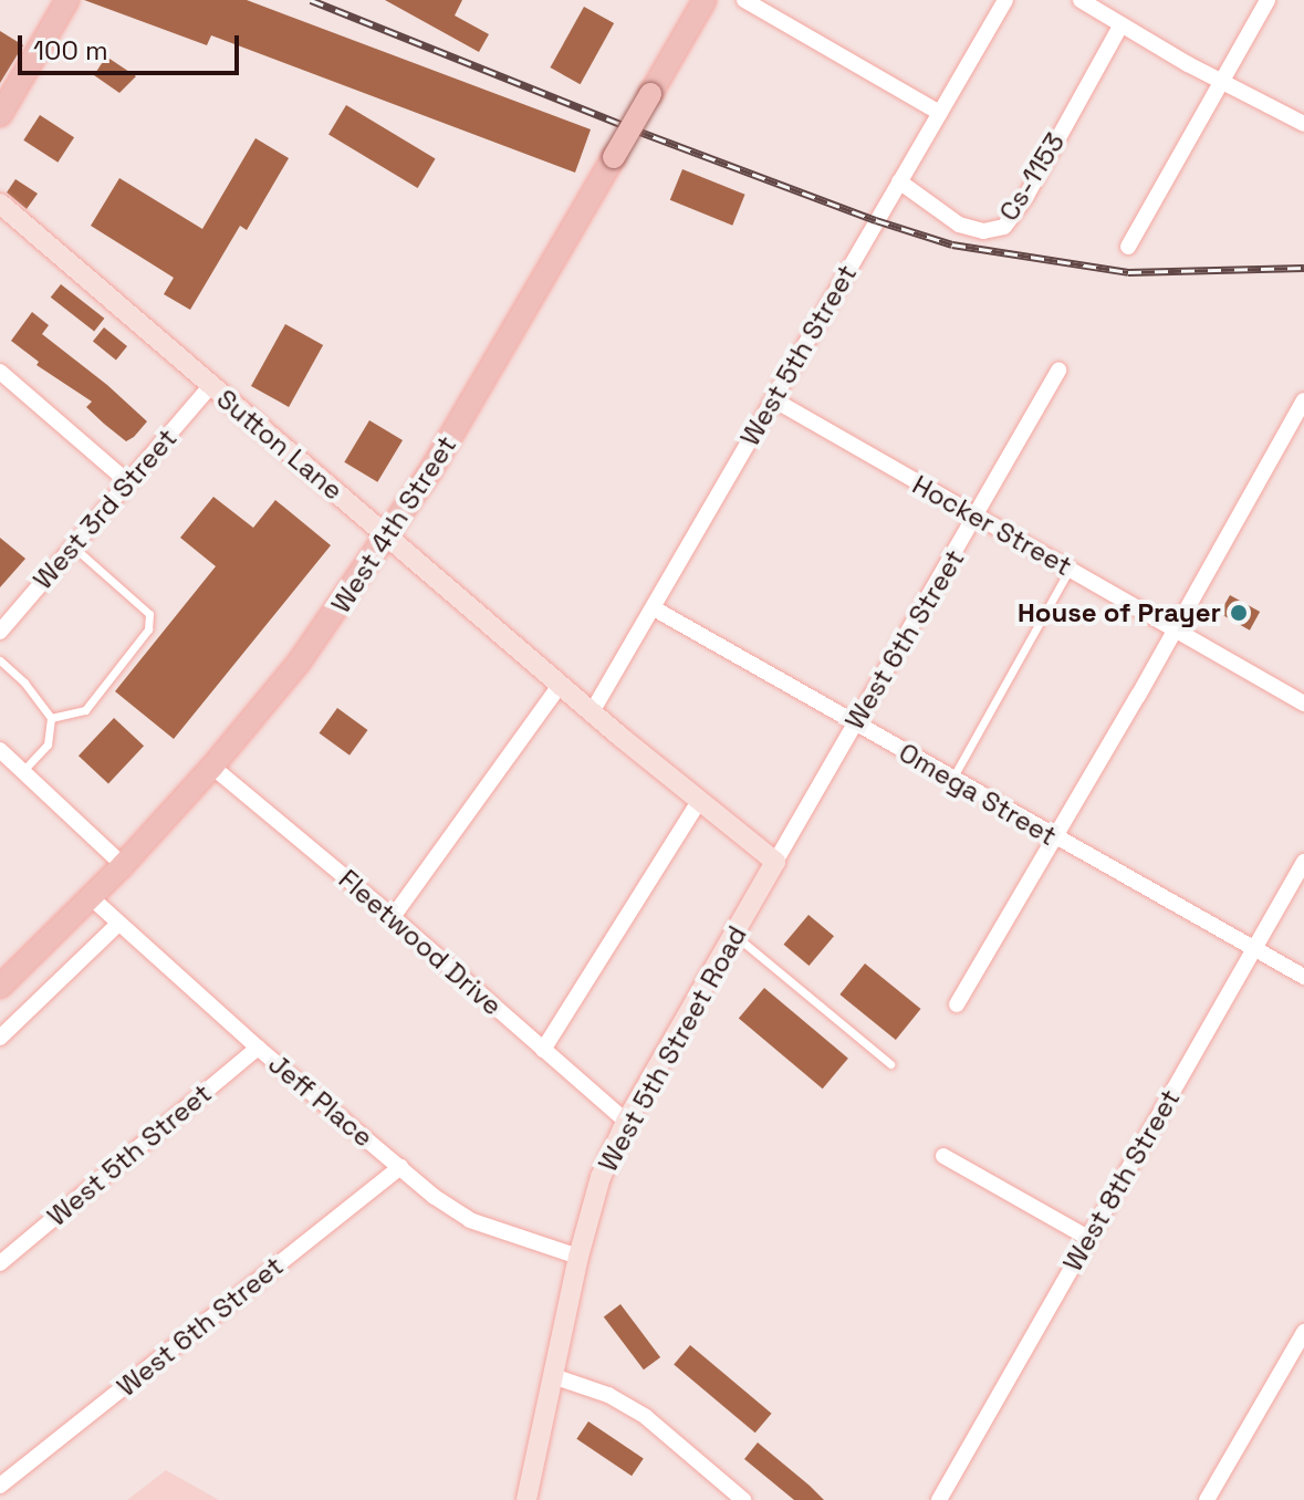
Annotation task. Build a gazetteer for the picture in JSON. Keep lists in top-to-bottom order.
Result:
{
  "streets": {
    "main road": ["West 4th Street"],
    "street": [
      "Cs-1153",
      "West 5th Street",
      "Sutton Lane",
      "West 3rd Street",
      "Hocker Street",
      "West 6th Street",
      "Omega Street",
      "Fleetwood Drive",
      "West 5th Street Road",
      "Jeff Place",
      "West 8th Street"
    ]
  },
  "crossings": [
    ["Cs-1153", "West 5th Street"],
    ["West 5th Street", "Sutton Lane"],
    ["West 5th Street", "Hocker Street"],
    ["West 5th Street", "Omega Street"],
    ["West 5th Street", "Jeff Place"],
    ["Sutton Lane", "West 3rd Street"],
    ["Sutton Lane", "West 4th Street"],
    ["West 4th Street", "Fleetwood Drive"],
    ["West 4th Street", "Jeff Place"],
    ["Hocker Street", "West 6th Street"],
    ["West 6th Street", "Omega Street"],
    ["West 6th Street", "West 5th Street Road"],
    ["West 6th Street", "Jeff Place"],
    ["Omega Street", "West 8th Street"],
    ["Fleetwood Drive", "West 5th Street Road"],
    ["West 5th Street Road", "Jeff Place"]
  ],
  "places": ["House of Prayer"],
  "scale_bar": "100 m"
}
